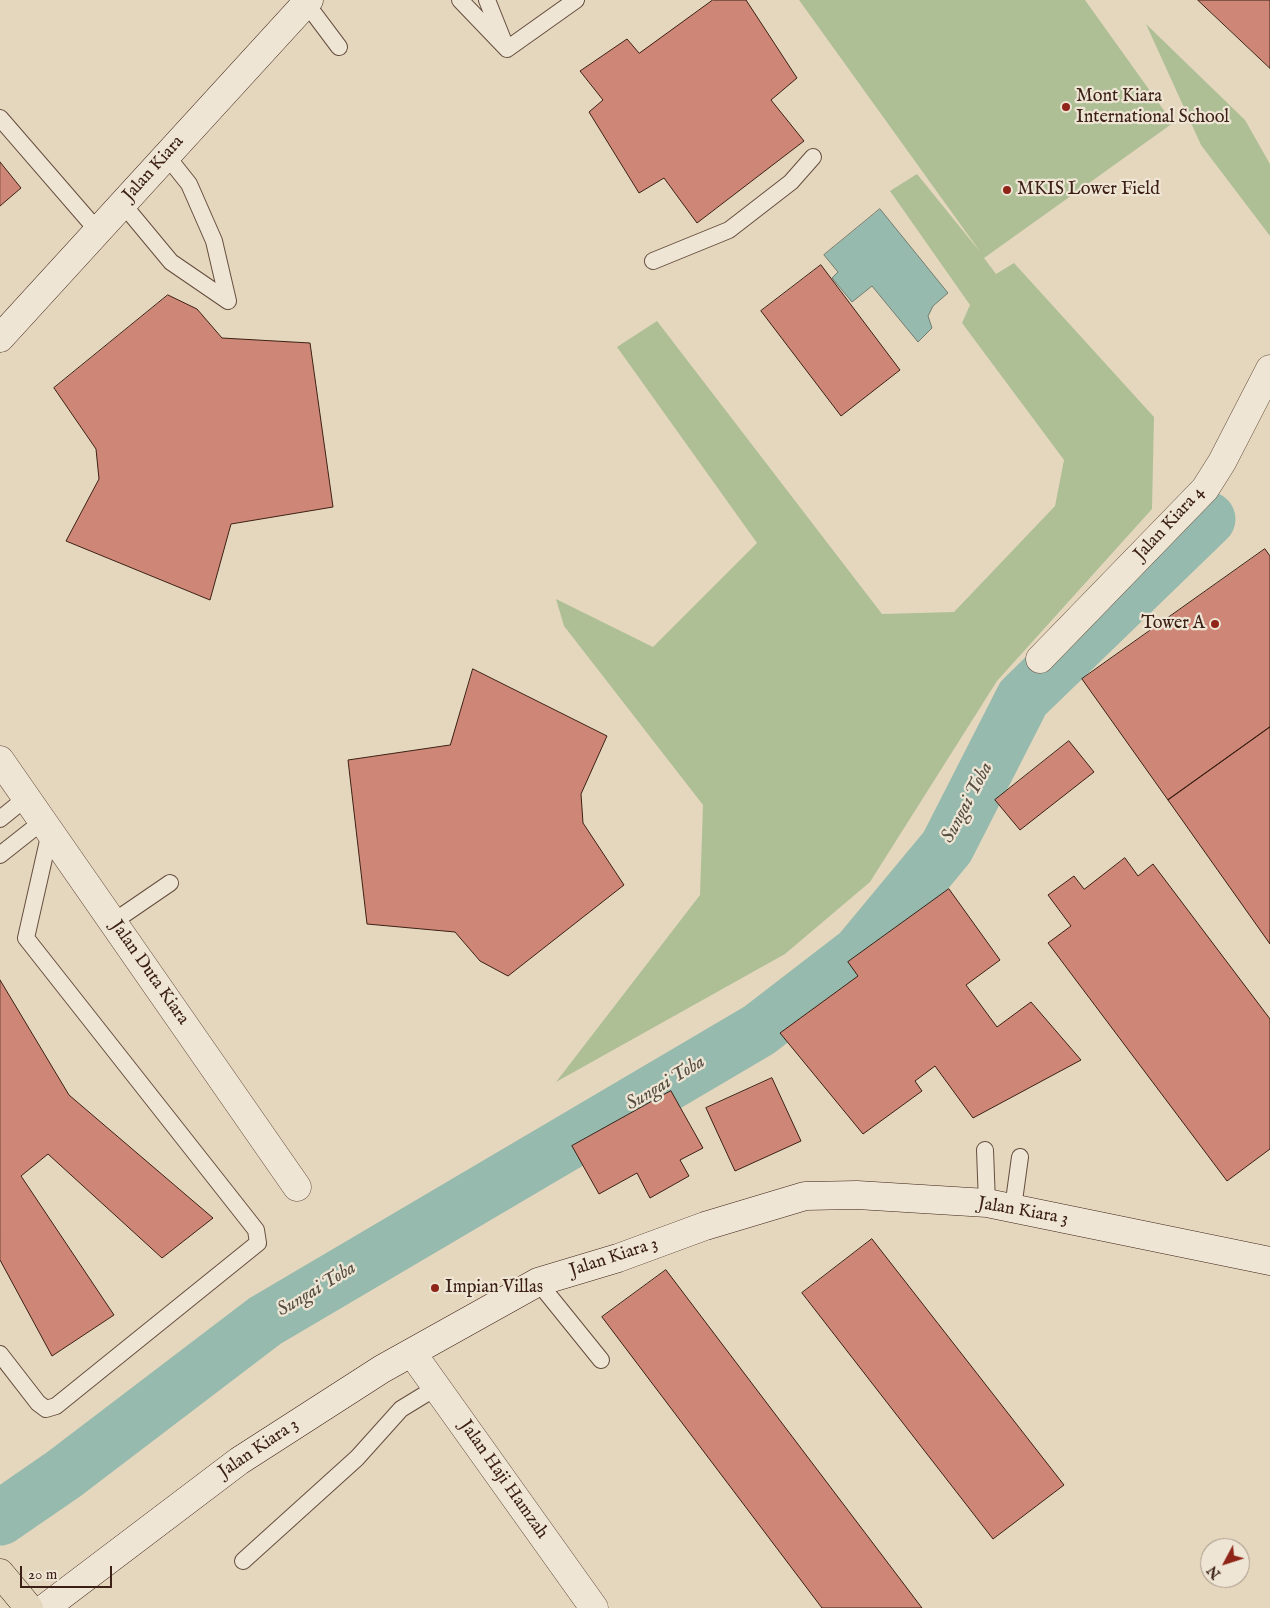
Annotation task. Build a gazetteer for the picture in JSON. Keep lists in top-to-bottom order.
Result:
{
  "streets": {
    "street": [
      "Jalan Kiara",
      "Jalan Kiara 4",
      "Jalan Duta Kiara",
      "Jalan Kiara 3",
      "Jalan Haji Hamzah"
    ]
  },
  "crossings": [
    ["Jalan Kiara 3", "Jalan Haji Hamzah"]
  ],
  "water": ["Sungai Toba"],
  "places": [
    "Mont Kiara International School",
    "MKIS Lower Field",
    "Tower A",
    "Impian Villas"
  ],
  "scale_bar": "20 m",
  "north": "bottom left"
}
